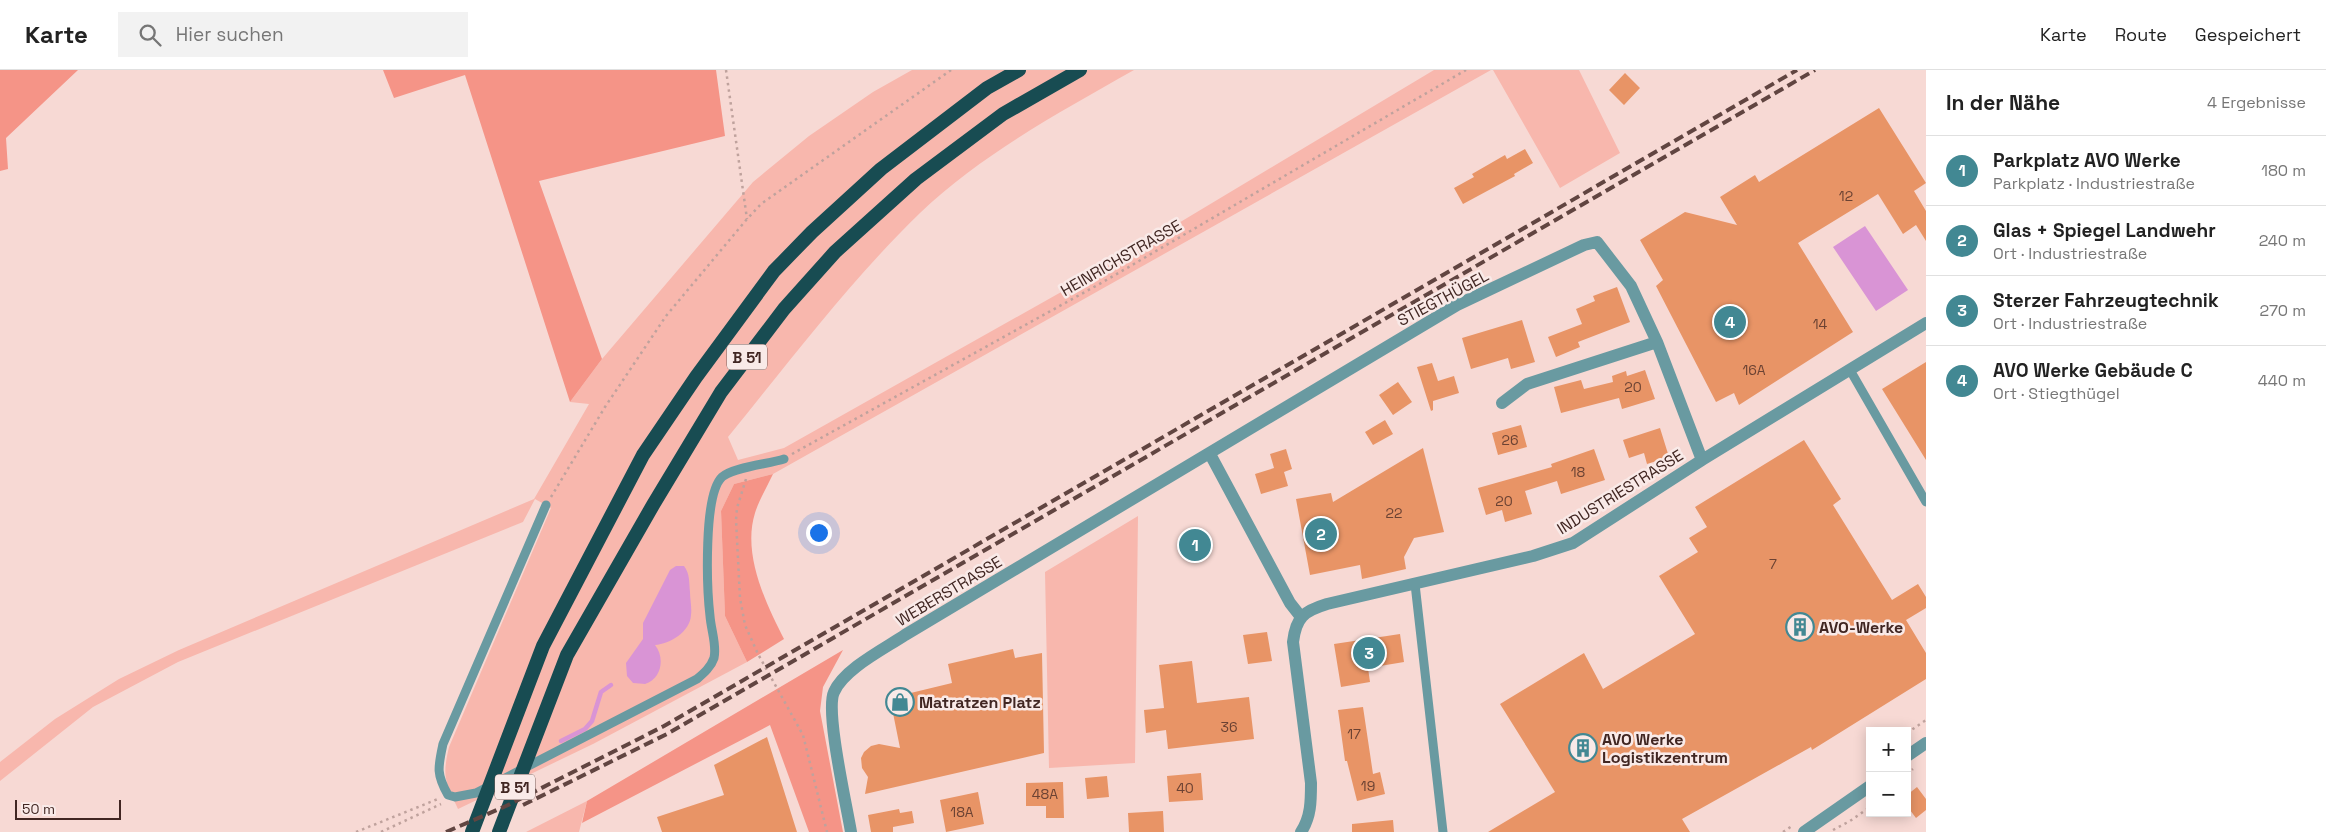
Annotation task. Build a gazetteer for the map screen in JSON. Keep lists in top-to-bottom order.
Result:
{
  "streets": {
    "highway": ["B 51"],
    "street": ["STIEGTHÜGEL", "INDUSTRIESTRASSE", "WEBERSTRASSE"],
    "path": ["HEINRICHSTRASSE"]
  },
  "crossings": [
    ["STIEGTHÜGEL", "INDUSTRIESTRASSE"],
    ["STIEGTHÜGEL", "WEBERSTRASSE"]
  ],
  "places": {
    "building": ["AVO-Werke", "AVO Werke Logistikzentrum"],
    "shop": ["Matratzen Platz"]
  },
  "house_numbers": [
    "12",
    "14",
    "16A",
    "20",
    "26",
    "18",
    "20",
    "22",
    "7",
    "36",
    "17",
    "19",
    "40",
    "48A",
    "18A"
  ],
  "scale_bar": "50 m",
  "page": {
    "header": "Karte",
    "search": "Hier suchen",
    "nav": ["Karte", "Route", "Gespeichert"],
    "heading": ["In der Nähe", "4 Ergebnisse"],
    "list": [
      {
        "mark": "1",
        "name": "Parkplatz AVO Werke",
        "note": "Parkplatz · Industriestraße",
        "value": "180 m"
      },
      {
        "mark": "2",
        "name": "Glas + Spiegel Landwehr",
        "note": "Ort · Industriestraße",
        "value": "240 m"
      },
      {
        "mark": "3",
        "name": "Sterzer Fahrzeugtechnik",
        "note": "Ort · Industriestraße",
        "value": "270 m"
      },
      {
        "mark": "4",
        "name": "AVO Werke Gebäude C",
        "note": "Ort · Stiegthügel",
        "value": "440 m"
      }
    ],
    "pins": [
      "4",
      "2",
      "1",
      "3"
    ],
    "map_buttons": ["+", "−"],
    "scale": "50 m"
  }
}
